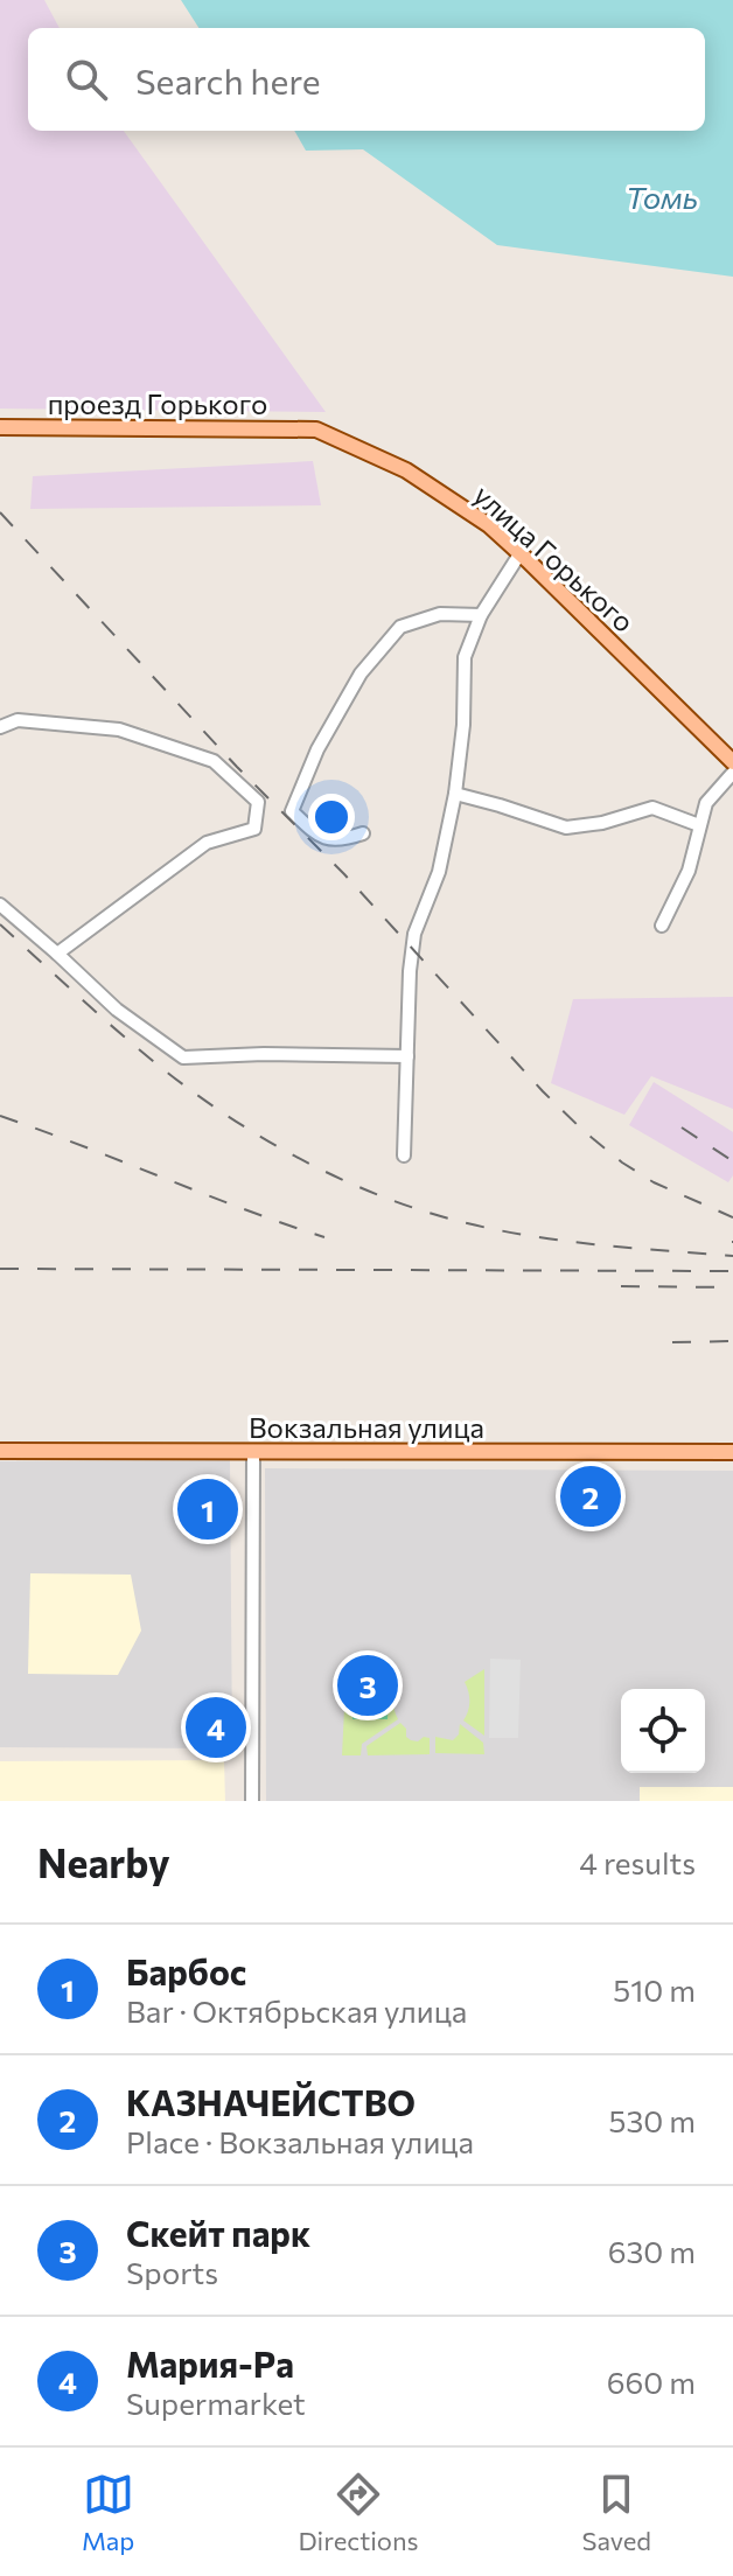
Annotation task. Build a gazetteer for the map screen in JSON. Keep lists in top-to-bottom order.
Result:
{
  "streets": {
    "main road": ["проезд Горького", "улица Горького", "Вокзальная улица"]
  },
  "crossings": [
    ["проезд Горького", "улица Горького"]
  ],
  "water": ["Томь"],
  "page": {
    "search": "Search here",
    "pins": [
      "2",
      "1",
      "3",
      "4"
    ],
    "heading": ["Nearby", "4 results"],
    "list": [
      {
        "mark": "1",
        "name": "Барбос",
        "note": "Bar · Октябрьская улица",
        "value": "510 m"
      },
      {
        "mark": "2",
        "name": "КАЗНАЧЕЙСТВО",
        "note": "Place · Вокзальная улица",
        "value": "530 m"
      },
      {
        "mark": "3",
        "name": "Скейт парк",
        "note": "Sports",
        "value": "630 m"
      },
      {
        "mark": "4",
        "name": "Мария-Ра",
        "note": "Supermarket",
        "value": "660 m"
      }
    ],
    "nav": ["Map", "Directions", "Saved"]
  }
}
